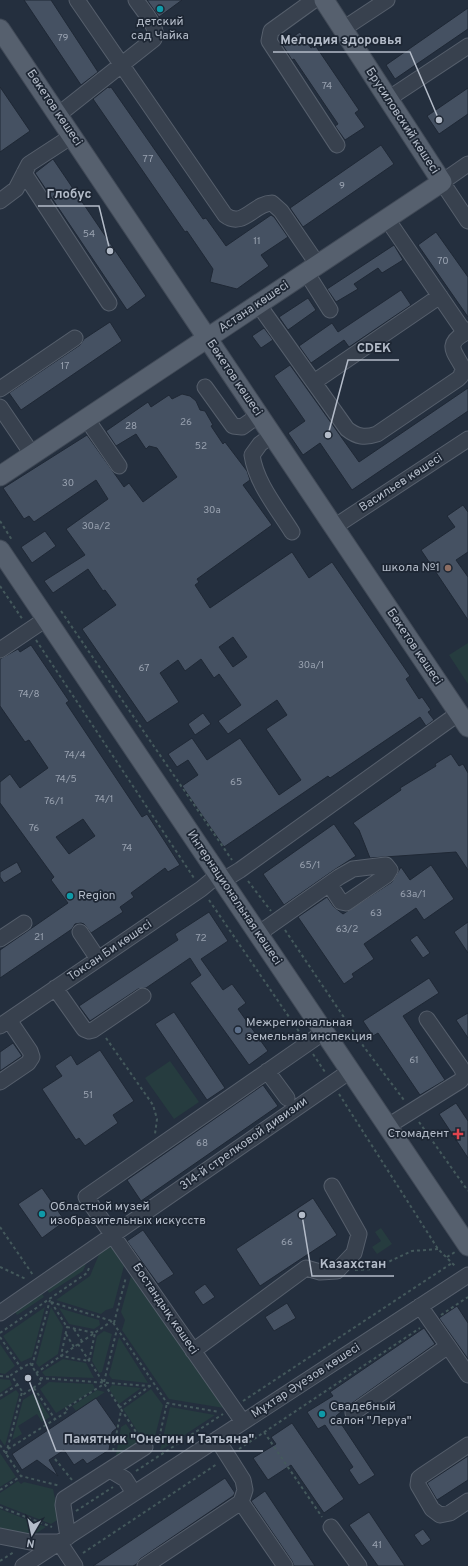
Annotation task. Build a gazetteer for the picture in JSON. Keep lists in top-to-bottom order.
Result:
{
  "streets": {
    "main road": [
      "Бөкетов көшесі",
      "Брусиловский көшесі",
      "Астана көшесі",
      "Интернациональная көшесі"
    ],
    "street": [
      "Васильев көшесі",
      "Токсан Би көшесі",
      "314-й стрелковой дивизии",
      "Бостандық көшесі",
      "Мұхтар Әуезов көшесі"
    ]
  },
  "crossings": [
    ["Бөкетов көшесі", "Астана көшесі"],
    ["Бөкетов көшесі", "Васильев көшесі"],
    ["Бөкетов көшесі", "Токсан Би көшесі"],
    ["Брусиловский көшесі", "Астана көшесі"],
    ["Интернациональная көшесі", "Токсан Би көшесі"],
    ["Интернациональная көшесі", "314-й стрелковой дивизии"],
    ["314-й стрелковой дивизии", "Бостандық көшесі"],
    ["Бостандық көшесі", "Мұхтар Әуезов көшесі"]
  ],
  "places": {
    "other": [
      "детский сад Чайка",
      "Мелодия здоровья",
      "Глобус",
      "CDEK",
      "школа №1",
      "Region",
      "Межрегиональная земельная инспекция",
      "Областной музей изобразительных искусств",
      "Казахстан",
      "Памятник \"Онегин и Татьяна\"",
      "Свадебный салон \"Леруа\""
    ],
    "health": ["Стомадент"]
  },
  "house_numbers": [
    "79",
    "74",
    "77",
    "9",
    "54",
    "11",
    "70",
    "17",
    "26",
    "28",
    "52",
    "30",
    "30а",
    "30а/2",
    "30а/1",
    "67",
    "74/8",
    "74/4",
    "74/5",
    "65",
    "74/1",
    "76/1",
    "76",
    "74",
    "65/1",
    "63а/1",
    "63",
    "63/2",
    "21",
    "72",
    "61",
    "51",
    "68",
    "66",
    "41"
  ],
  "north": "bottom"
}
